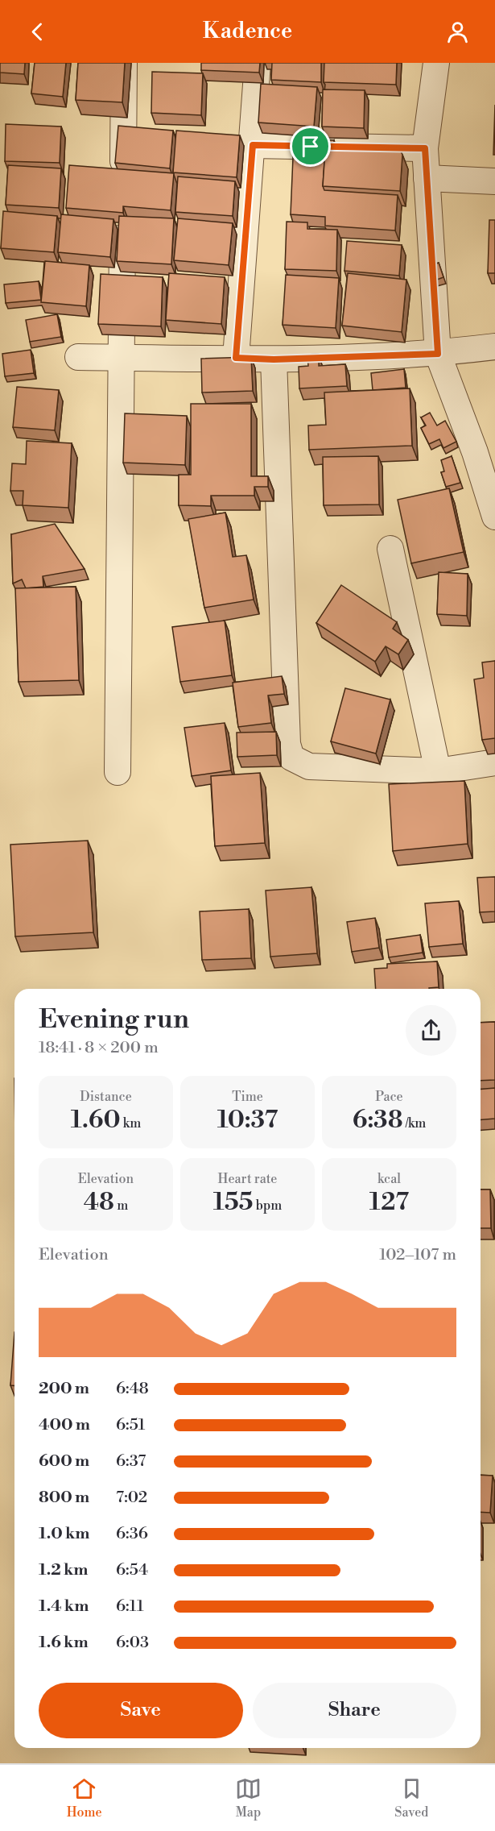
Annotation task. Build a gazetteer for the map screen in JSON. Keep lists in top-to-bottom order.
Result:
{
  "page": {
    "header": "Kadence",
    "heading": ["Evening run", "18:41 · 8 × 200 m"],
    "stats": [
      ["Distance", "1.60 km"],
      ["Time", "10:37"],
      ["Pace", "6:38 /km"],
      ["Elevation", "48 m"],
      ["Heart rate", "155 bpm"],
      ["kcal", "127"]
    ],
    "chart": ["Elevation", "102–107 m"],
    "list": [
      {
        "name": "200 m",
        "note": "6:48"
      },
      {
        "name": "400 m",
        "note": "6:51"
      },
      {
        "name": "600 m",
        "note": "6:37"
      },
      {
        "name": "800 m",
        "note": "7:02"
      },
      {
        "name": "1.0 km",
        "note": "6:36"
      },
      {
        "name": "1.2 km",
        "note": "6:54"
      },
      {
        "name": "1.4 km",
        "note": "6:11"
      },
      {
        "name": "1.6 km",
        "note": "6:03"
      }
    ],
    "buttons": ["Save", "Share"],
    "tabs": ["Home", "Map", "Saved"]
  }
}
